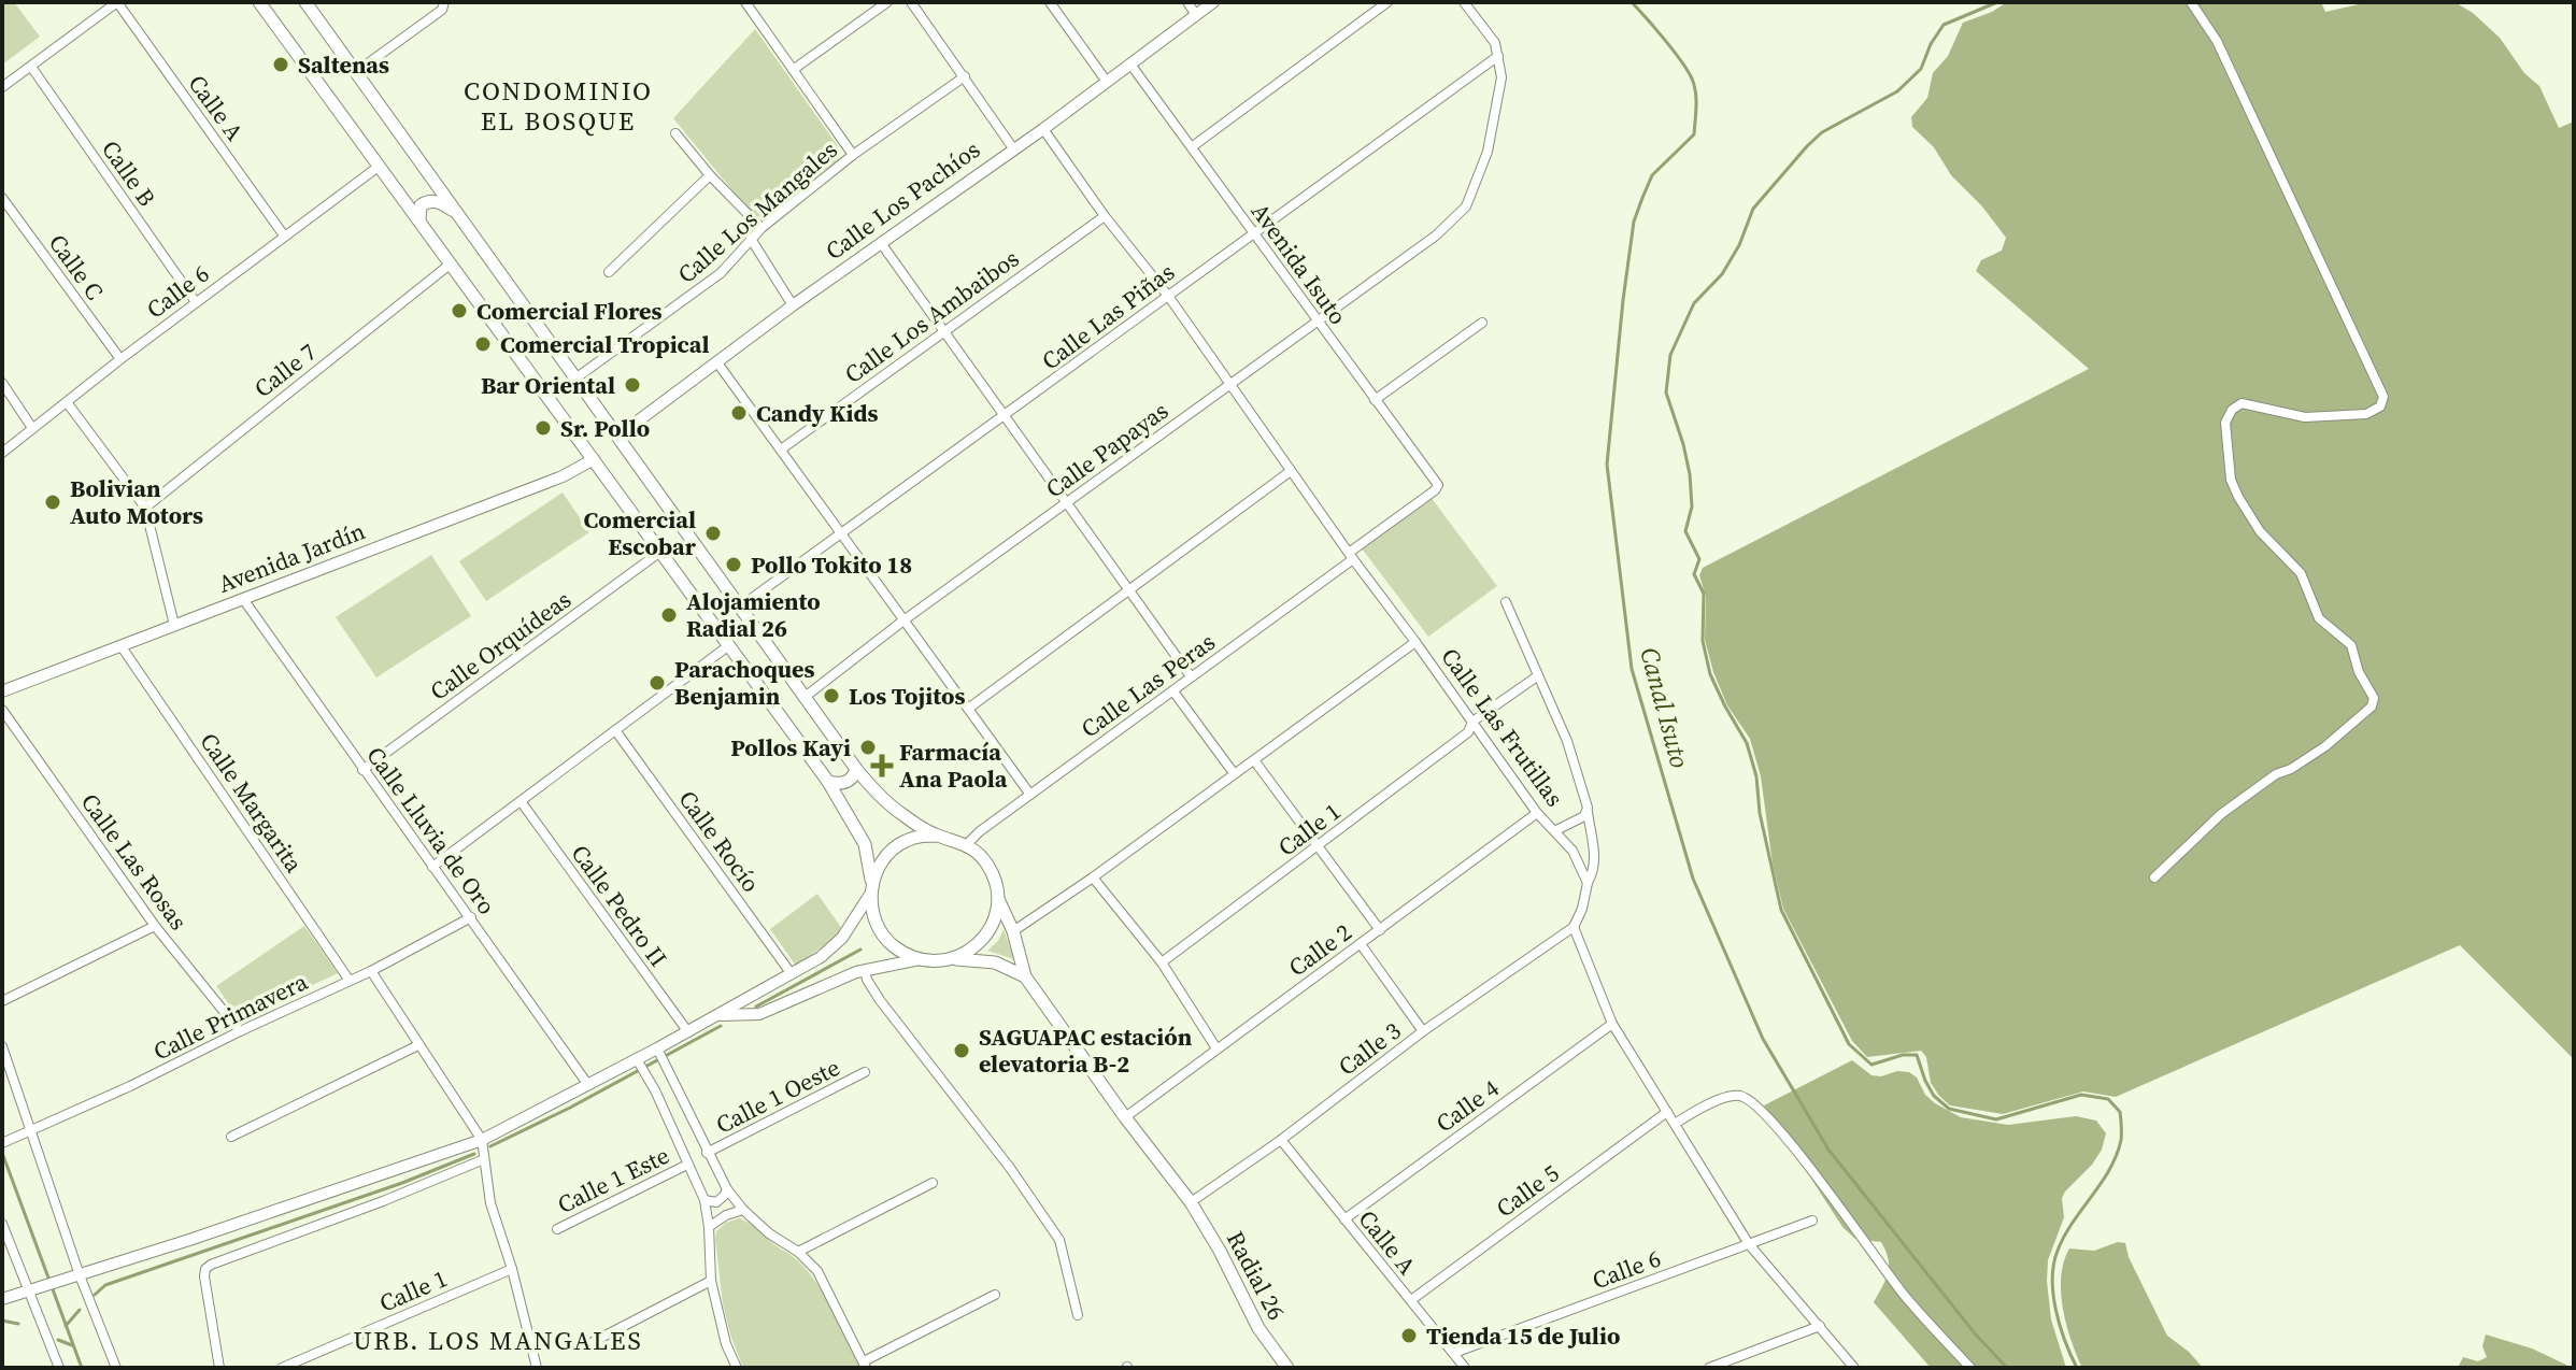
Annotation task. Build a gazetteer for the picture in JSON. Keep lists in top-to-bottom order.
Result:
{
  "streets": {
    "main road": ["Radial 26"],
    "street": [
      "Calle A",
      "Calle B",
      "Calle Los Pachíos",
      "Calle Los Mangales",
      "Avenida Isuto",
      "Calle C",
      "Calle 6",
      "Calle Los Ambaibos",
      "Calle Las Piñas",
      "Calle 7",
      "Calle Papayas",
      "Avenida Jardín",
      "Calle Orquídeas",
      "Calle Las Peras",
      "Calle Las Frutillas",
      "Calle Margarita",
      "Calle 1",
      "Calle Lluvia de Oro",
      "Calle Rocío",
      "Calle Las Rosas",
      "Calle Pedro II",
      "Calle 2",
      "Calle Primavera",
      "Calle 3",
      "Calle 1 Oeste",
      "Calle 4",
      "Calle 1 Este",
      "Calle 5"
    ]
  },
  "crossings": [
    ["Calle A", "Calle 6"],
    ["Calle A", "Calle 3"],
    ["Calle A", "Calle 4"],
    ["Calle A", "Calle 5"],
    ["Calle B", "Calle 6"],
    ["Calle Los Pachíos", "Avenida Isuto"],
    ["Calle Los Pachíos", "Calle Las Frutillas"],
    ["Avenida Isuto", "Calle Las Piñas"],
    ["Avenida Isuto", "Calle Papayas"],
    ["Avenida Isuto", "Calle Las Peras"],
    ["Calle C", "Calle 6"],
    ["Calle Los Ambaibos", "Calle Las Frutillas"],
    ["Calle Las Piñas", "Calle Papayas"],
    ["Calle Las Piñas", "Calle Las Frutillas"],
    ["Calle Papayas", "Calle Las Frutillas"],
    ["Avenida Jardín", "Calle Margarita"],
    ["Avenida Jardín", "Calle Lluvia de Oro"],
    ["Calle Orquídeas", "Calle Lluvia de Oro"],
    ["Calle Las Peras", "Calle Las Frutillas"],
    ["Calle Las Frutillas", "Calle 1"],
    ["Calle Las Frutillas", "Calle 2"],
    ["Calle Margarita", "Calle Primavera"],
    ["Calle Lluvia de Oro", "Calle Primavera"],
    ["Calle Las Rosas", "Calle Primavera"],
    ["Calle 2", "Radial 26"],
    ["Calle 3", "Radial 26"]
  ],
  "districts": ["CONDOMINIO EL BOSQUE", "URB. LOS MANGALES"],
  "water": ["Canal Isuto"],
  "places": {
    "other": [
      "Saltenas",
      "Comercial Flores",
      "Comercial Tropical",
      "Bar Oriental",
      "Candy Kids",
      "Sr. Pollo",
      "Bolivian Auto Motors",
      "Comercial Escobar",
      "Pollo Tokito 18",
      "Alojamiento Radial 26",
      "Parachoques Benjamin",
      "Los Tojitos",
      "Pollos Kayi",
      "SAGUAPAC estación elevatoria B-2",
      "Tienda 15 de Julio"
    ],
    "health": ["Farmacía Ana Paola"]
  }
}
